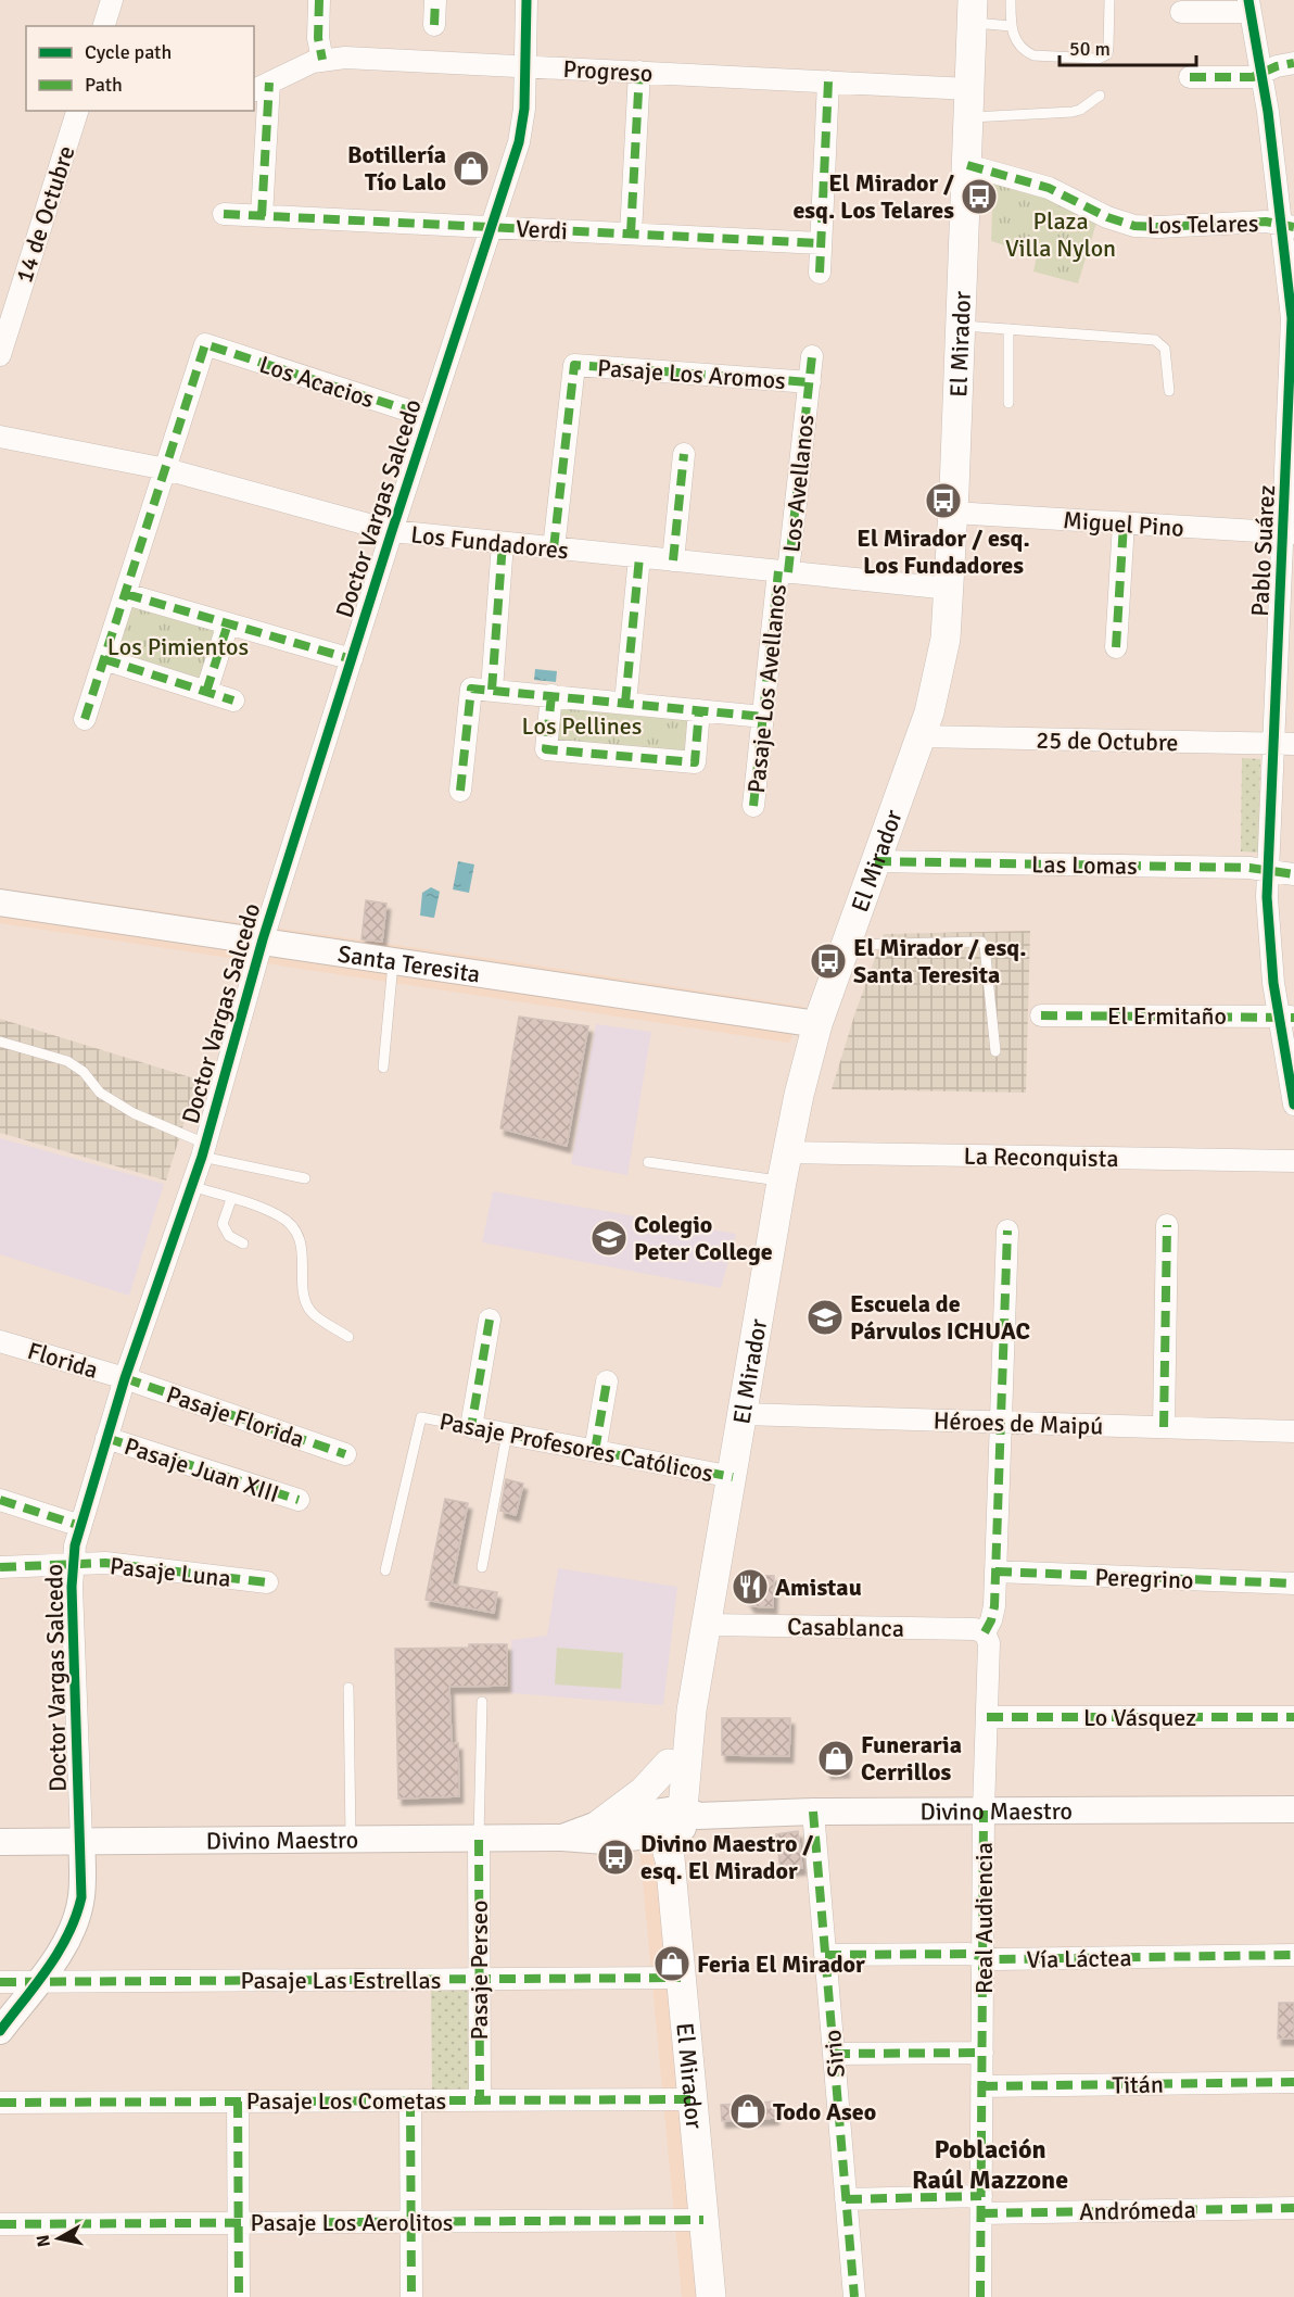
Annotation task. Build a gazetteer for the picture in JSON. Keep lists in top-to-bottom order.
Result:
{
  "streets": {
    "main road": ["El Mirador"],
    "street": [
      "Progreso",
      "14 de Octubre",
      "Los Telares",
      "Verdi",
      "Pasaje Los Aromos",
      "Los Acacios",
      "Los Avellanos",
      "Doctor Vargas Salcedo",
      "Miguel Pino",
      "Los Fundadores",
      "Pablo Suárez",
      "Pasaje Los Avellanos",
      "25 de Octubre",
      "Las Lomas",
      "Santa Teresita",
      "El Ermitaño",
      "La Reconquista",
      "Florida",
      "Pasaje Florida",
      "Héroes de Maipú",
      "Pasaje Profesores Católicos",
      "Pasaje Juan XIII",
      "Pasaje Luna",
      "Peregrino",
      "Casablanca",
      "Lo Vásquez",
      "Divino Maestro",
      "Real Audiencia",
      "Vía Láctea",
      "Pasaje Perseo",
      "Pasaje Las Estrellas",
      "Sirio",
      "Titán",
      "Pasaje Los Cometas",
      "Andrómeda",
      "Pasaje Los Aerolitos"
    ]
  },
  "crossings": [
    ["Progreso", "El Mirador"],
    ["Progreso", "Doctor Vargas Salcedo"],
    ["Los Telares", "El Mirador"],
    ["Los Telares", "Pablo Suárez"],
    ["Verdi", "Doctor Vargas Salcedo"],
    ["El Mirador", "Miguel Pino"],
    ["El Mirador", "Los Fundadores"],
    ["El Mirador", "25 de Octubre"],
    ["El Mirador", "Las Lomas"],
    ["El Mirador", "Santa Teresita"],
    ["El Mirador", "La Reconquista"],
    ["El Mirador", "Héroes de Maipú"],
    ["El Mirador", "Pasaje Profesores Católicos"],
    ["El Mirador", "Casablanca"],
    ["El Mirador", "Divino Maestro"],
    ["El Mirador", "Pasaje Las Estrellas"],
    ["El Mirador", "Pasaje Los Cometas"],
    ["El Mirador", "Pasaje Los Aerolitos"],
    ["Pasaje Los Aromos", "Los Avellanos"],
    ["Pasaje Los Aromos", "Los Fundadores"],
    ["Los Acacios", "Doctor Vargas Salcedo"],
    ["Los Acacios", "Los Fundadores"],
    ["Los Avellanos", "Los Fundadores"],
    ["Los Avellanos", "Pasaje Los Avellanos"],
    ["Doctor Vargas Salcedo", "Los Fundadores"],
    ["Doctor Vargas Salcedo", "Santa Teresita"],
    ["Doctor Vargas Salcedo", "Florida"],
    ["Doctor Vargas Salcedo", "Pasaje Florida"],
    ["Doctor Vargas Salcedo", "Pasaje Juan XIII"],
    ["Doctor Vargas Salcedo", "Pasaje Luna"],
    ["Doctor Vargas Salcedo", "Divino Maestro"],
    ["Doctor Vargas Salcedo", "Pasaje Las Estrellas"],
    ["Miguel Pino", "Pablo Suárez"],
    ["Los Fundadores", "Pasaje Los Avellanos"],
    ["Pablo Suárez", "25 de Octubre"],
    ["Pablo Suárez", "Las Lomas"],
    ["Pablo Suárez", "El Ermitaño"],
    ["Florida", "Pasaje Florida"],
    ["Héroes de Maipú", "Real Audiencia"],
    ["Peregrino", "Real Audiencia"],
    ["Casablanca", "Real Audiencia"],
    ["Lo Vásquez", "Real Audiencia"],
    ["Divino Maestro", "Real Audiencia"],
    ["Divino Maestro", "Pasaje Perseo"],
    ["Divino Maestro", "Sirio"],
    ["Real Audiencia", "Vía Láctea"],
    ["Real Audiencia", "Titán"],
    ["Real Audiencia", "Andrómeda"],
    ["Vía Láctea", "Sirio"],
    ["Pasaje Perseo", "Pasaje Las Estrellas"],
    ["Pasaje Perseo", "Pasaje Los Cometas"],
    ["Sirio", "Andrómeda"]
  ],
  "districts": ["Población Raúl Mazzone"],
  "parks": ["Plaza Villa Nylon", "Los Pimientos", "Los Pellines"],
  "places": {
    "shop": [
      "Botillería Tío Lalo",
      "Funeraria Cerrillos",
      "Feria El Mirador",
      "Todo Aseo"
    ],
    "bus stop": [
      "El Mirador / esq. Los Telares",
      "El Mirador / esq. Los Fundadores",
      "El Mirador / esq. Santa Teresita",
      "Divino Maestro / esq. El Mirador"
    ],
    "school or university": ["Colegio Peter College", "Escuela de Párvulos ICHUAC"],
    "restaurant": ["Amistau"]
  },
  "legend": ["Cycle path", "Path"],
  "scale_bar": "50 m",
  "north": "left"
}
